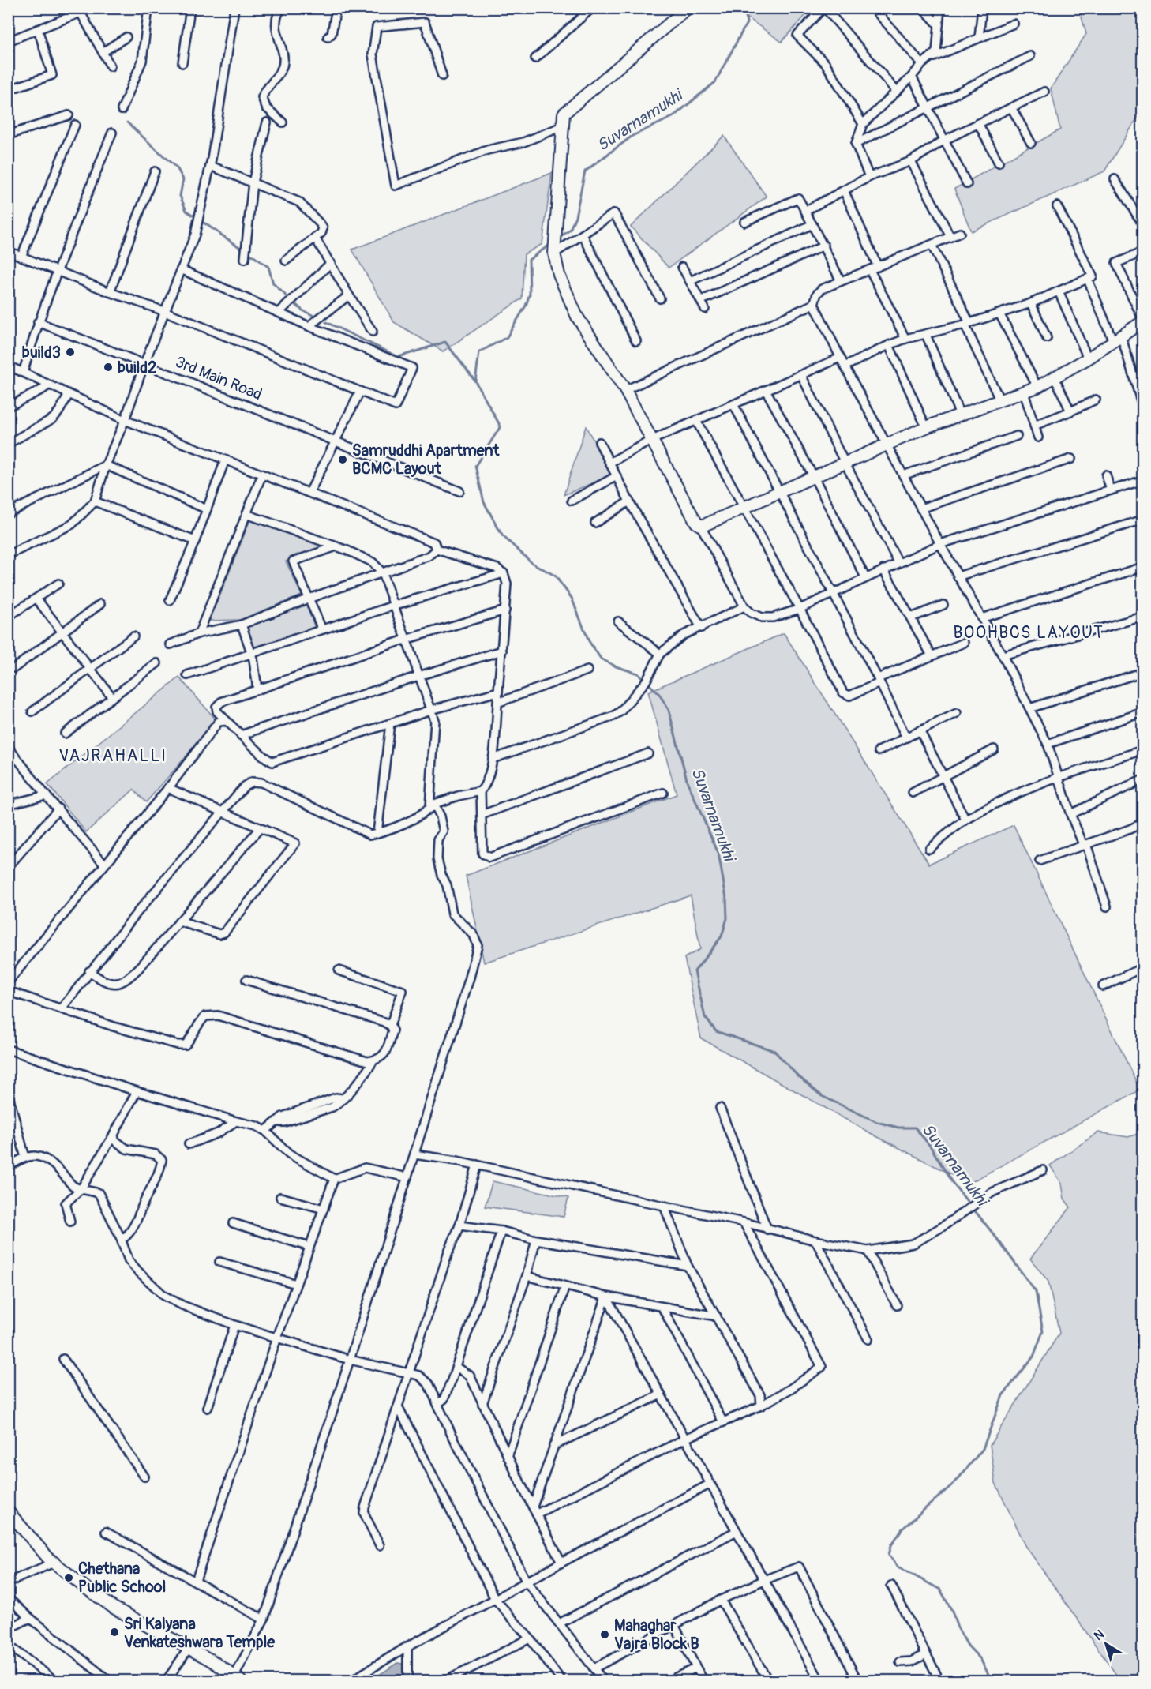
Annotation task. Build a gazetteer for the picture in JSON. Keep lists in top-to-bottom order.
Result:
{
  "streets": {
    "street": ["3rd Main Road"]
  },
  "districts": ["BOOHBCS LAYOUT", "VAJRAHALLI"],
  "water": ["Suvarnamukhi"],
  "places": [
    "build3",
    "build2",
    "Samruddhi Apartment BCMC Layout",
    "Chethana Public School",
    "Sri Kalyana Venkateshwara Temple",
    "Mahaghar Vajra Block B"
  ],
  "north": "top left"
}
